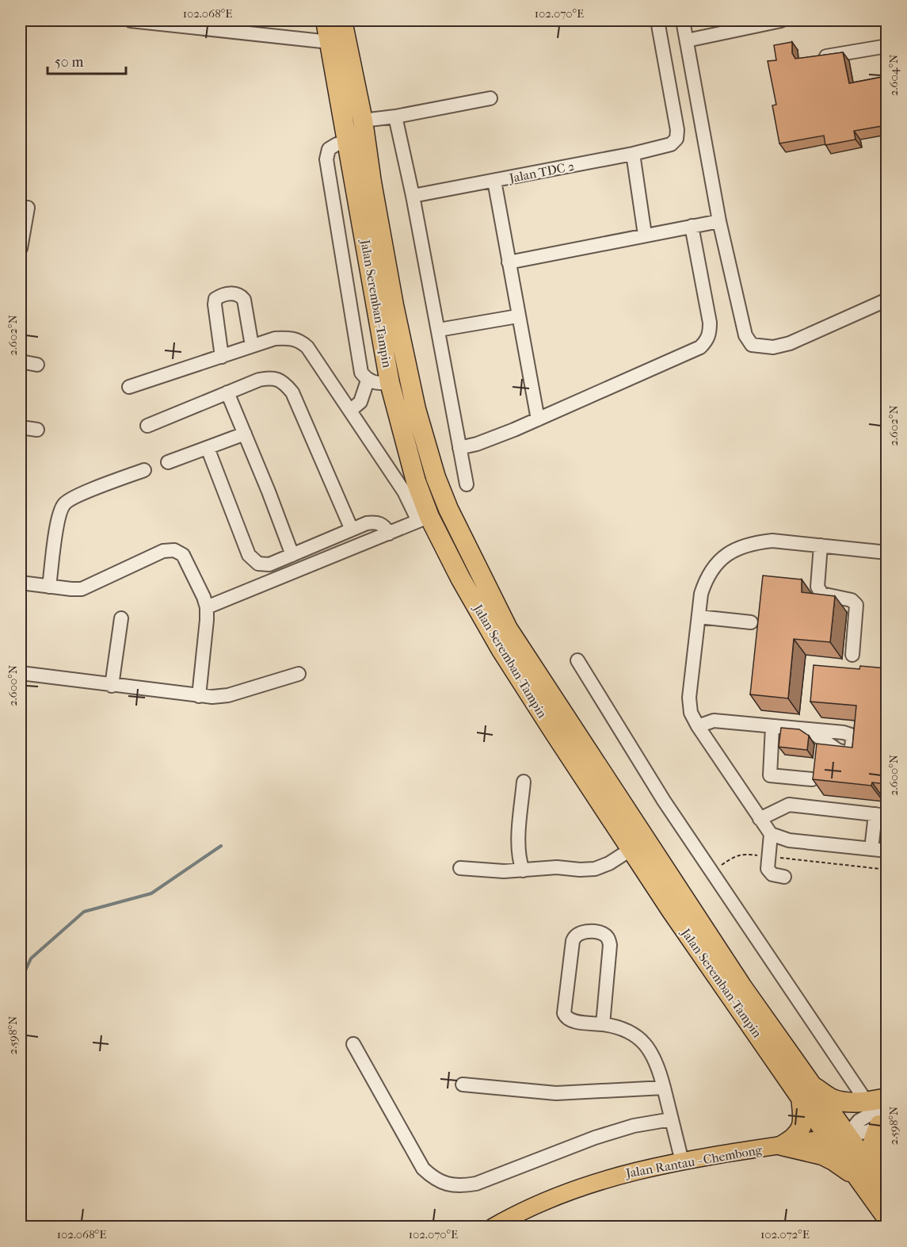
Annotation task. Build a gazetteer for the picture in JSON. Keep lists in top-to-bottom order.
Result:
{
  "streets": {
    "highway": ["Jalan Seremban-Tampin"],
    "main road": ["Jalan Rantau - Chembong"],
    "street": ["Jalan TDC 2"]
  },
  "crossings": [
    ["Jalan Seremban-Tampin", "Jalan Rantau - Chembong"]
  ],
  "scale_bar": "50 m",
  "coordinates": [
    "102.068°E",
    "102.070°E",
    "2.604°N",
    "2.602°N",
    "2.600°N",
    "2.598°N",
    "102.072°E"
  ]
}
